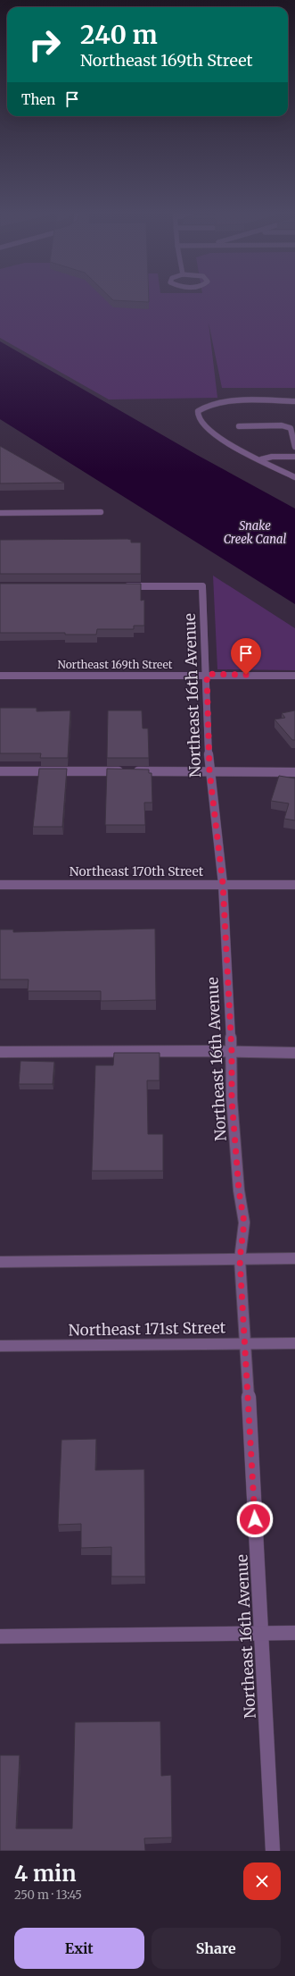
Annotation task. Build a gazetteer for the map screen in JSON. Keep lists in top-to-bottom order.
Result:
{
  "streets": {
    "street": [
      "Northeast 169th Street",
      "Northeast 16th Avenue",
      "Northeast 170th Street",
      "Northeast 171st Street"
    ]
  },
  "crossings": [
    ["Northeast 169th Street", "Northeast 16th Avenue"],
    ["Northeast 16th Avenue", "Northeast 170th Street"],
    ["Northeast 16th Avenue", "Northeast 171st Street"]
  ],
  "water": ["Snake Creek Canal"],
  "page": {
    "turn": ["240 m", "Northeast 169th Street"],
    "then": "Then",
    "heading": ["4 min", "250 m · 13:45"],
    "buttons": ["Exit", "Share"]
  }
}
